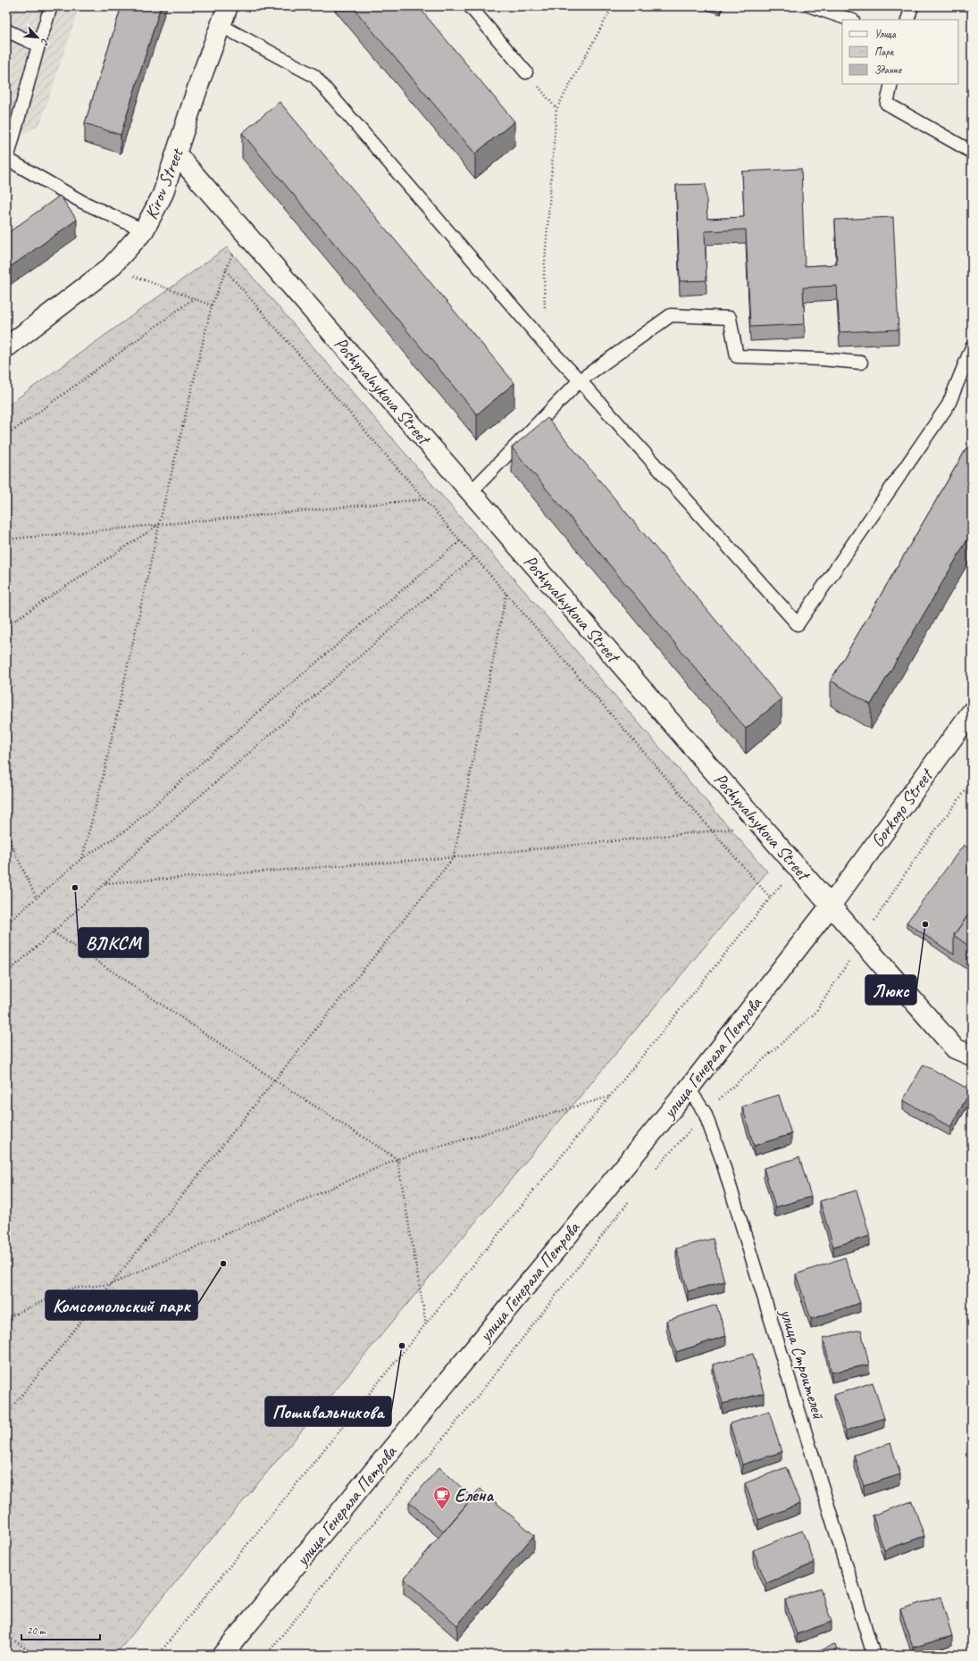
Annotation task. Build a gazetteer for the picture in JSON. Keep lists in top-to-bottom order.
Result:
{
  "streets": {
    "main road": [
      "Kirov Street",
      "Poshyvalnykova Street",
      "Gorkogo Street",
      "улица Генерала Петрова"
    ],
    "lane": ["улица Строителей"]
  },
  "crossings": [
    ["Kirov Street", "Poshyvalnykova Street"],
    ["Poshyvalnykova Street", "Gorkogo Street"],
    ["Poshyvalnykova Street", "улица Генерала Петрова"],
    ["Gorkogo Street", "улица Генерала Петрова"],
    ["улица Генерала Петрова", "улица Строителей"]
  ],
  "places": {
    "other": [
      "ВЛКСМ",
      "Люкс",
      "Комсомольский парк",
      "Пошивальникова"
    ],
    "cafe": ["Елена"]
  },
  "legend": ["Улица", "Парк", "Здание"],
  "scale_bar": "20 m",
  "north": "bottom right"
}
